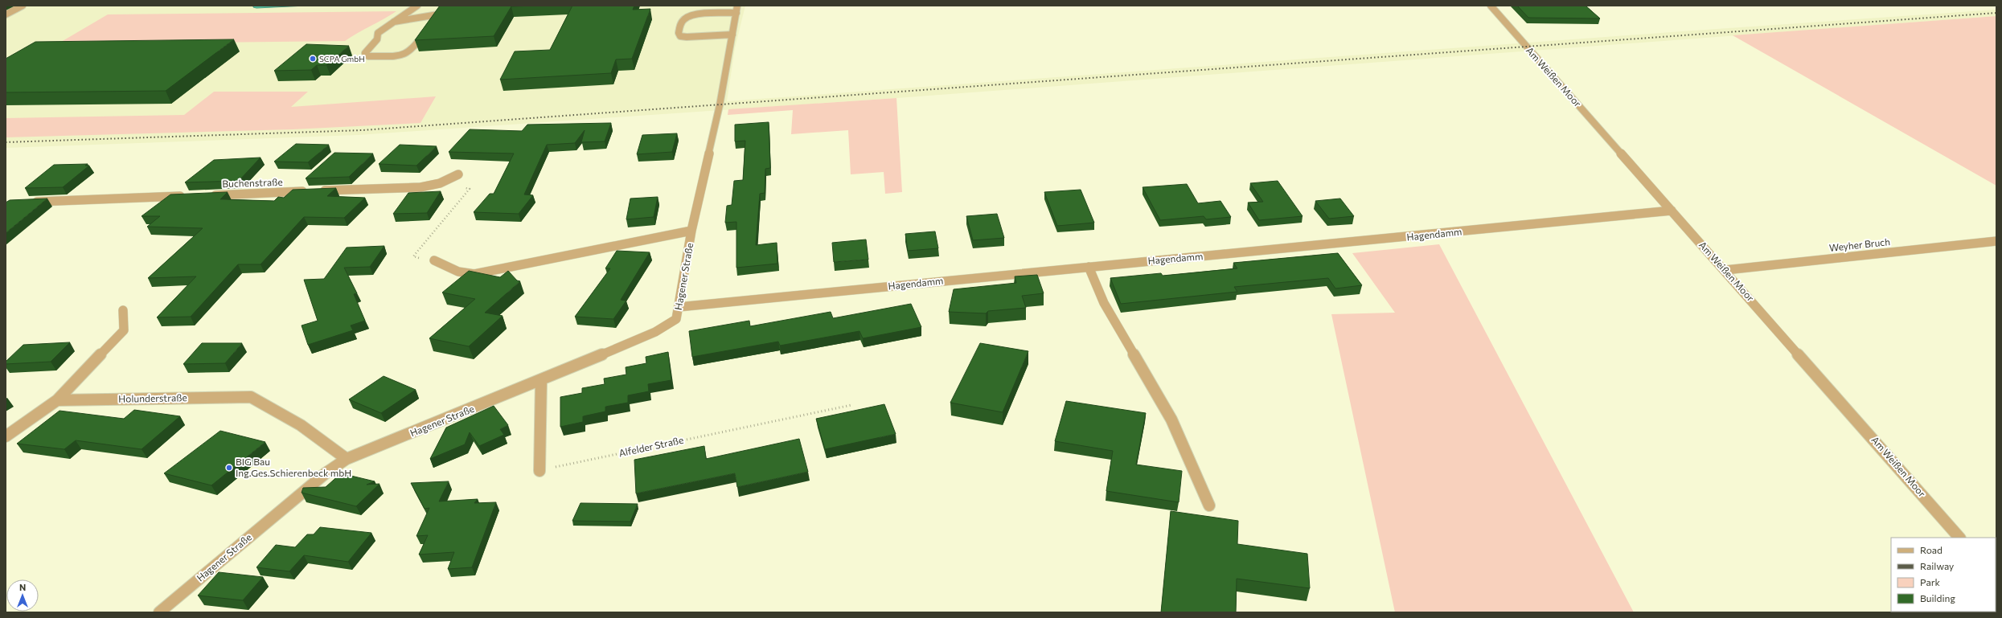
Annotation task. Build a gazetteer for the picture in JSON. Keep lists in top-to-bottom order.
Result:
{
  "streets": {
    "street": [
      "Am Weißen Moor",
      "Buchenstraße",
      "Hagendamm",
      "Weyher Bruch",
      "Hagener Straße",
      "Holunderstraße"
    ],
    "path": ["Alfelder Straße"]
  },
  "crossings": [
    ["Am Weißen Moor", "Hagendamm"],
    ["Am Weißen Moor", "Weyher Bruch"],
    ["Hagendamm", "Hagener Straße"],
    ["Hagener Straße", "Holunderstraße"]
  ],
  "places": ["SCPA GmbH", "BIG Bau Ing.Ges.Schierenbeck mbH"],
  "legend": [
    "Road",
    "Railway",
    "Park",
    "Building"
  ],
  "north": "top"
}
